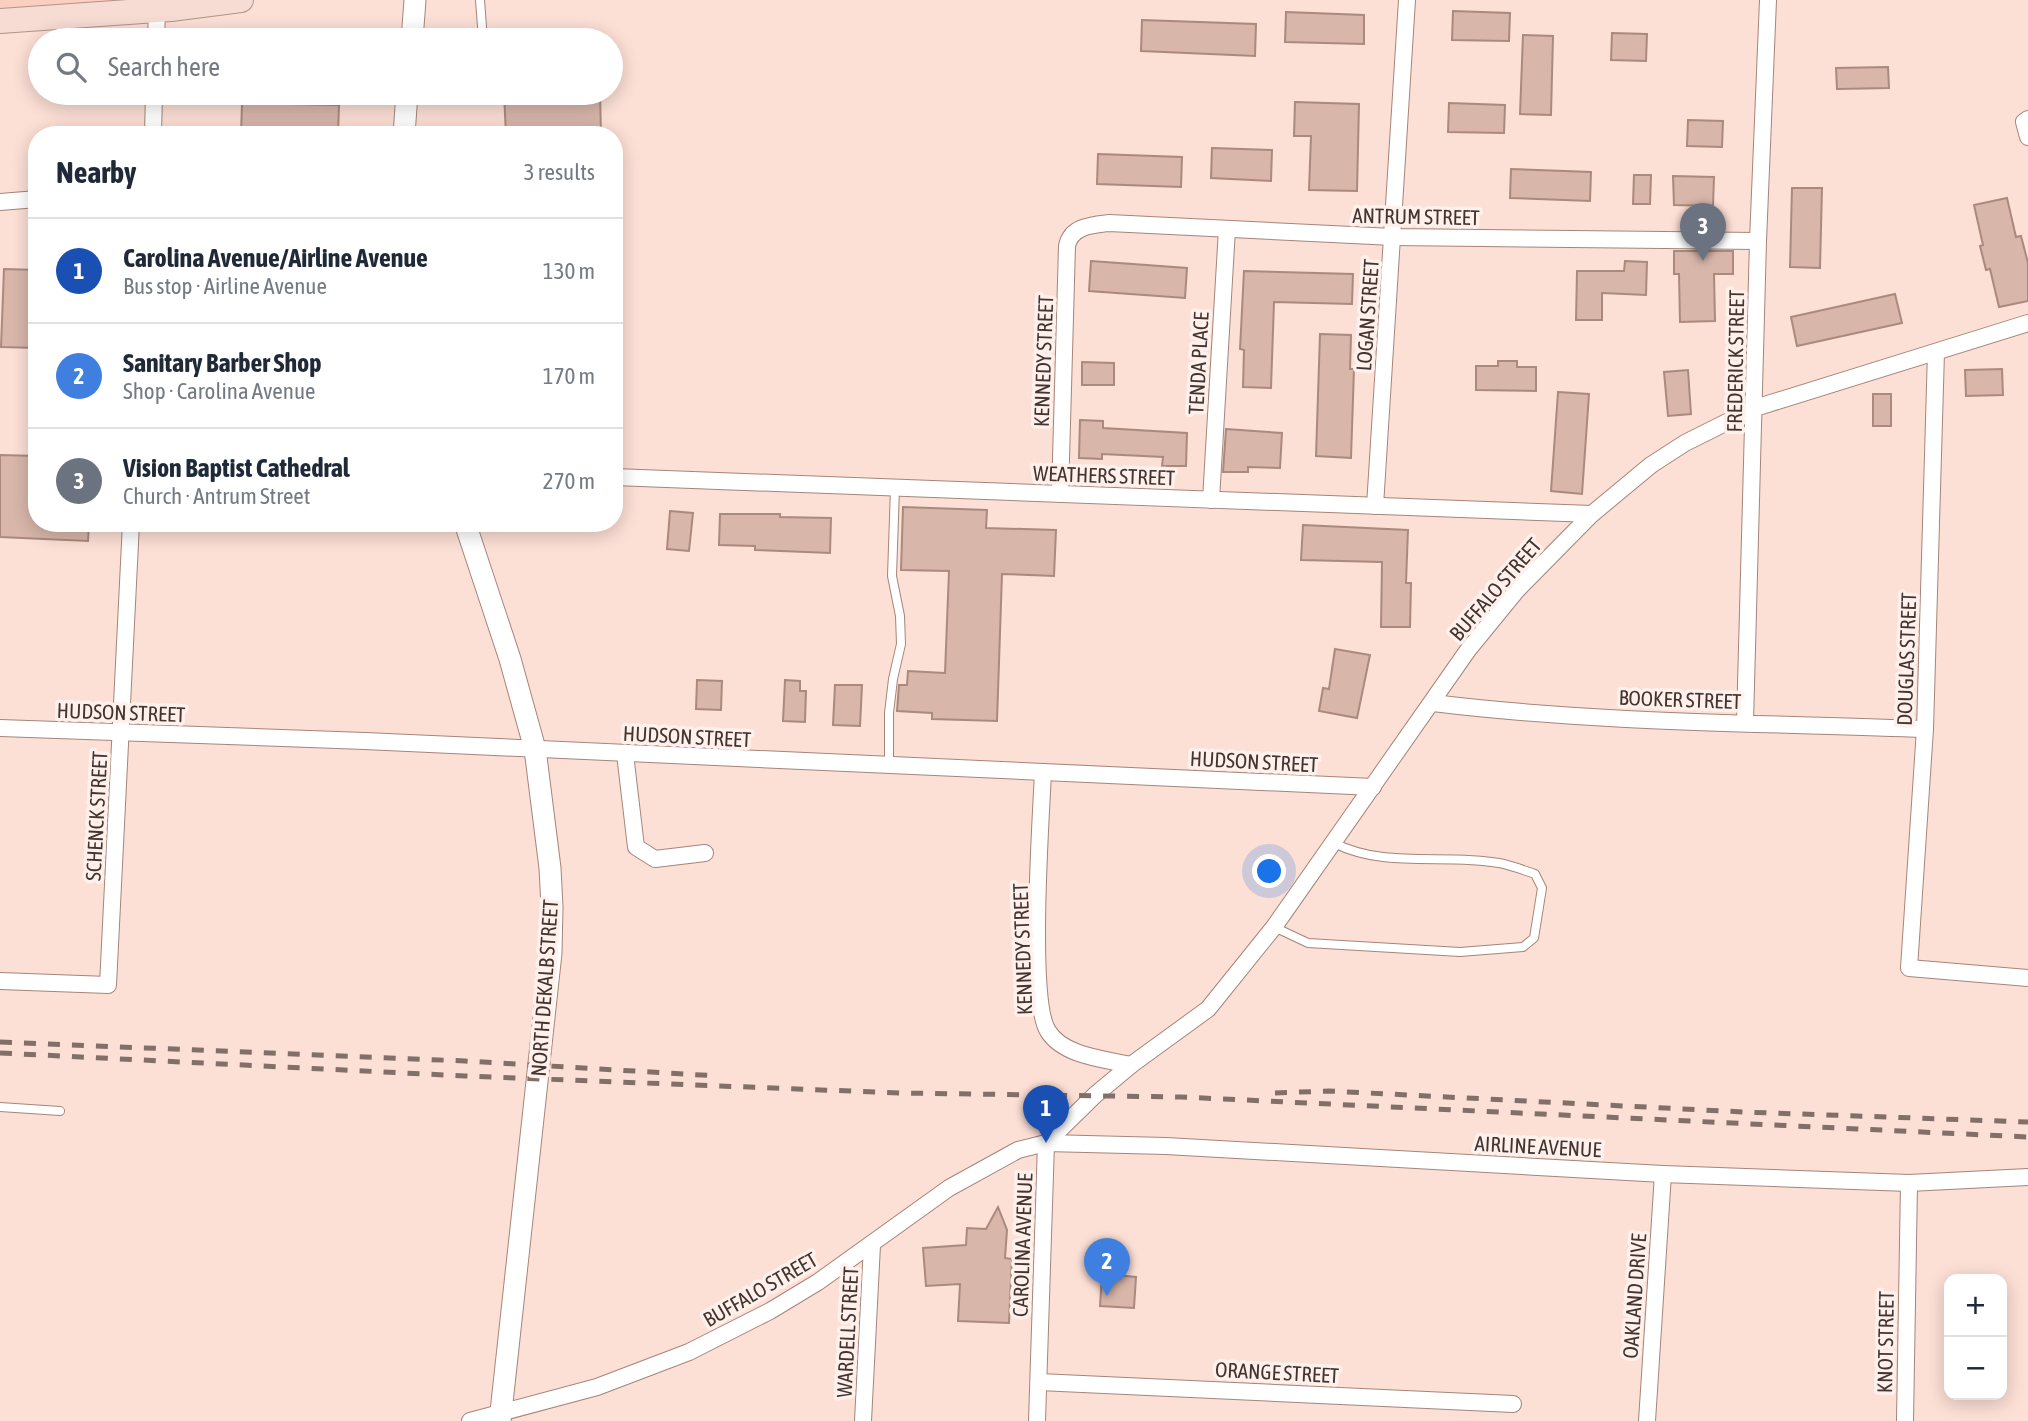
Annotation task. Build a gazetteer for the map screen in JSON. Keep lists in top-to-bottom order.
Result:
{
  "streets": {
    "main road": ["NORTH DEKALB STREET"],
    "street": [
      "ANTRUM STREET",
      "LOGAN STREET",
      "KENNEDY STREET",
      "FREDERICK STREET",
      "TENDA PLACE",
      "WEATHERS STREET",
      "BUFFALO STREET",
      "DOUGLAS STREET",
      "BOOKER STREET",
      "HUDSON STREET",
      "SCHENCK STREET",
      "AIRLINE AVENUE",
      "CAROLINA AVENUE",
      "OAKLAND DRIVE",
      "WARDELL STREET",
      "KNOT STREET",
      "ORANGE STREET"
    ]
  },
  "crossings": [
    ["ANTRUM STREET", "LOGAN STREET"],
    ["ANTRUM STREET", "KENNEDY STREET"],
    ["ANTRUM STREET", "FREDERICK STREET"],
    ["ANTRUM STREET", "TENDA PLACE"],
    ["LOGAN STREET", "WEATHERS STREET"],
    ["KENNEDY STREET", "WEATHERS STREET"],
    ["KENNEDY STREET", "BUFFALO STREET"],
    ["KENNEDY STREET", "HUDSON STREET"],
    ["FREDERICK STREET", "BUFFALO STREET"],
    ["FREDERICK STREET", "BOOKER STREET"],
    ["TENDA PLACE", "WEATHERS STREET"],
    ["WEATHERS STREET", "BUFFALO STREET"],
    ["BUFFALO STREET", "DOUGLAS STREET"],
    ["BUFFALO STREET", "BOOKER STREET"],
    ["BUFFALO STREET", "HUDSON STREET"],
    ["BUFFALO STREET", "NORTH DEKALB STREET"],
    ["BUFFALO STREET", "AIRLINE AVENUE"],
    ["BUFFALO STREET", "CAROLINA AVENUE"],
    ["BUFFALO STREET", "WARDELL STREET"],
    ["DOUGLAS STREET", "BOOKER STREET"],
    ["HUDSON STREET", "SCHENCK STREET"],
    ["HUDSON STREET", "NORTH DEKALB STREET"],
    ["AIRLINE AVENUE", "CAROLINA AVENUE"],
    ["AIRLINE AVENUE", "OAKLAND DRIVE"],
    ["AIRLINE AVENUE", "KNOT STREET"],
    ["CAROLINA AVENUE", "ORANGE STREET"]
  ],
  "page": {
    "search": "Search here",
    "heading": ["Nearby", "3 results"],
    "pins": ["3", "1", "2"],
    "list": [
      {
        "mark": "1",
        "name": "Carolina Avenue/Airline Avenue",
        "note": "Bus stop · Airline Avenue",
        "value": "130 m"
      },
      {
        "mark": "2",
        "name": "Sanitary Barber Shop",
        "note": "Shop · Carolina Avenue",
        "value": "170 m"
      },
      {
        "mark": "3",
        "name": "Vision Baptist Cathedral",
        "note": "Church · Antrum Street",
        "value": "270 m"
      }
    ],
    "map_buttons": ["+", "−"]
  }
}
